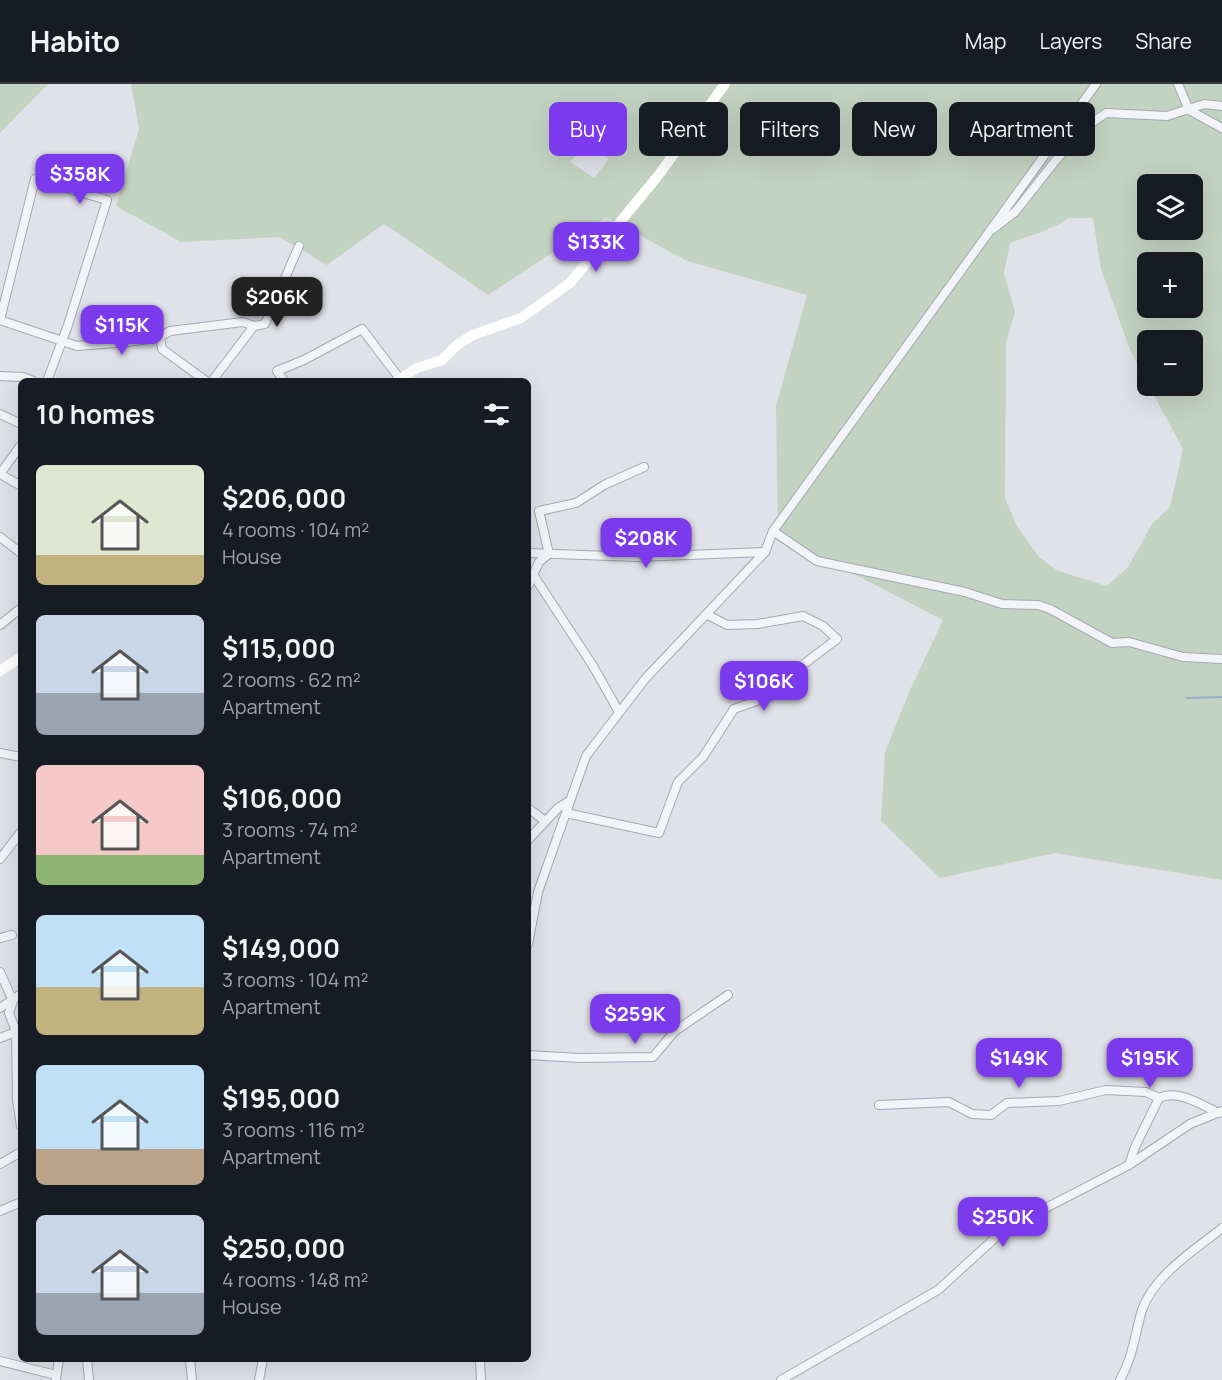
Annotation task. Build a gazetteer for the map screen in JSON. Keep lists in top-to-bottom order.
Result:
{
  "page": {
    "header": "Habito",
    "nav": ["Map", "Layers", "Share"],
    "chip": [
      "Buy",
      "Rent",
      "Filters",
      "New",
      "Apartment"
    ],
    "price": [
      "$358K",
      "$133K",
      "$206K",
      "$115K",
      "$208K",
      "$106K",
      "$259K",
      "$149K",
      "$195K",
      "$250K"
    ],
    "map_buttons": ["+", "−"],
    "heading": "10 homes",
    "list": [
      {
        "name": "$206,000",
        "note": "4 rooms · 104 m² · House"
      },
      {
        "name": "$115,000",
        "note": "2 rooms · 62 m² · Apartment"
      },
      {
        "name": "$106,000",
        "note": "3 rooms · 74 m² · Apartment"
      },
      {
        "name": "$149,000",
        "note": "3 rooms · 104 m² · Apartment"
      },
      {
        "name": "$195,000",
        "note": "3 rooms · 116 m² · Apartment"
      },
      {
        "name": "$250,000",
        "note": "4 rooms · 148 m² · House"
      }
    ]
  }
}
